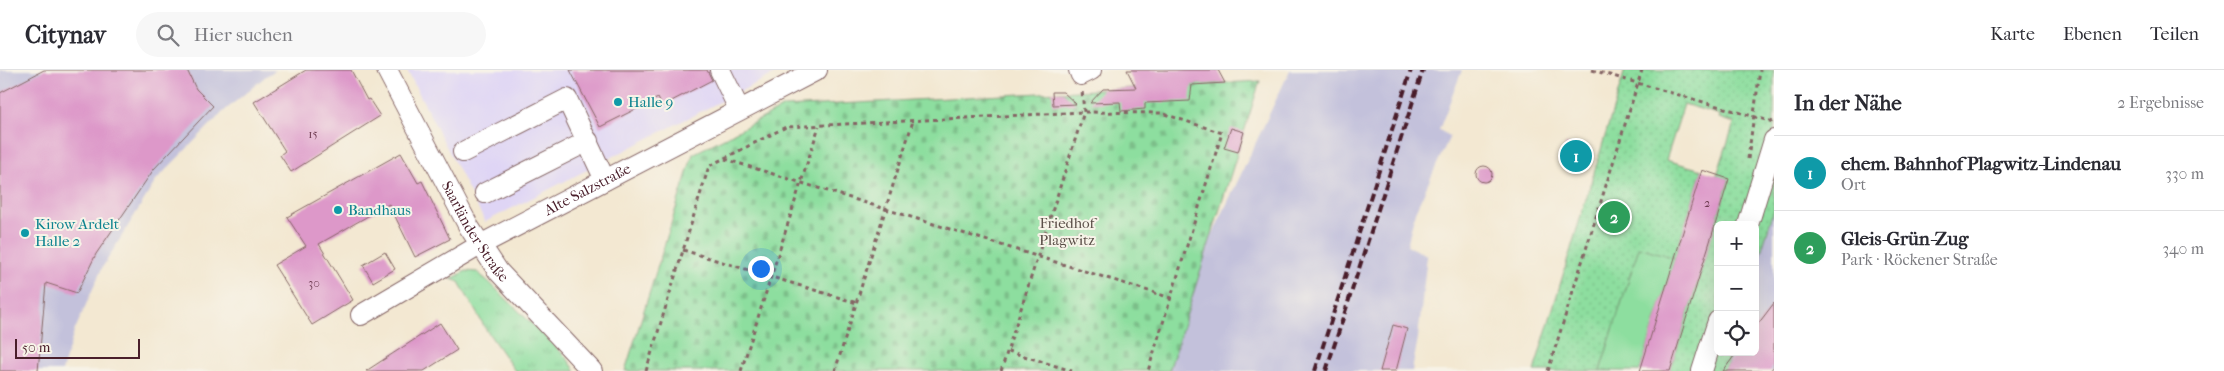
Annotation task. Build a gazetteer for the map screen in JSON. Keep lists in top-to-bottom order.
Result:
{
  "streets": {
    "street": ["Alte Salzstraße", "Saarländer Straße"]
  },
  "crossings": [
    ["Alte Salzstraße", "Saarländer Straße"]
  ],
  "parks": ["Friedhof Plagwitz"],
  "places": ["Halle 9", "Bandhaus", "Kirow Ardelt Halle 2"],
  "house_numbers": ["15", "2", "30"],
  "scale_bar": "50 m",
  "page": {
    "header": "Citynav",
    "search": "Hier suchen",
    "nav": ["Karte", "Ebenen", "Teilen"],
    "heading": ["In der Nähe", "2 Ergebnisse"],
    "list": [
      {
        "mark": "1",
        "name": "ehem. Bahnhof Plagwitz-Lindenau",
        "note": "Ort",
        "value": "330 m"
      },
      {
        "mark": "2",
        "name": "Gleis-Grün-Zug",
        "note": "Park · Röckener Straße",
        "value": "340 m"
      }
    ],
    "pins": ["1", "2"],
    "map_buttons": ["+", "−"],
    "scale": "50 m"
  }
}
